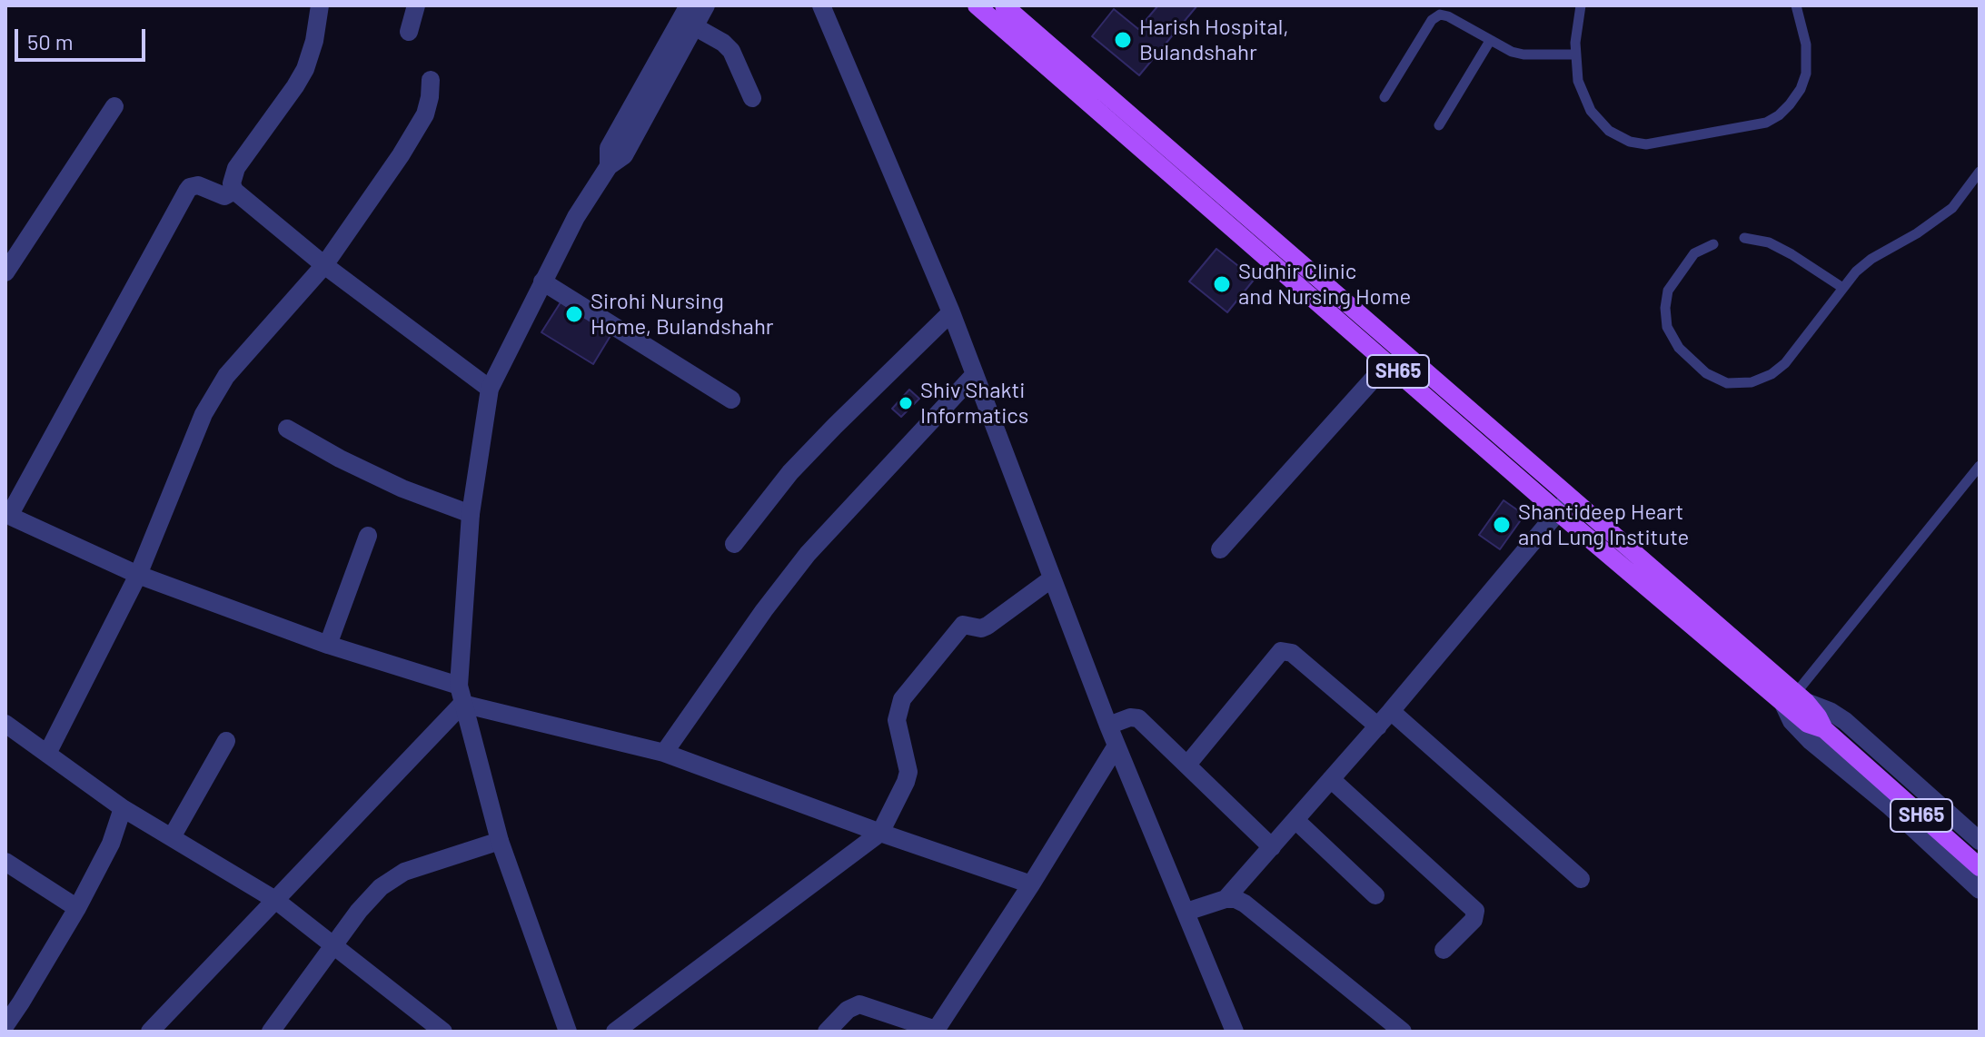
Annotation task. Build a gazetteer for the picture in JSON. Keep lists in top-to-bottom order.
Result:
{
  "streets": {
    "main road": ["SH65"]
  },
  "places": [
    "Harish Hospital, Bulandshahr",
    "Sudhir Clinic and Nursing Home",
    "Sirohi Nursing Home, Bulandshahr",
    "Shiv Shakti Informatics",
    "Shantideep Heart and Lung Institute"
  ],
  "scale_bar": "50 m"
}
